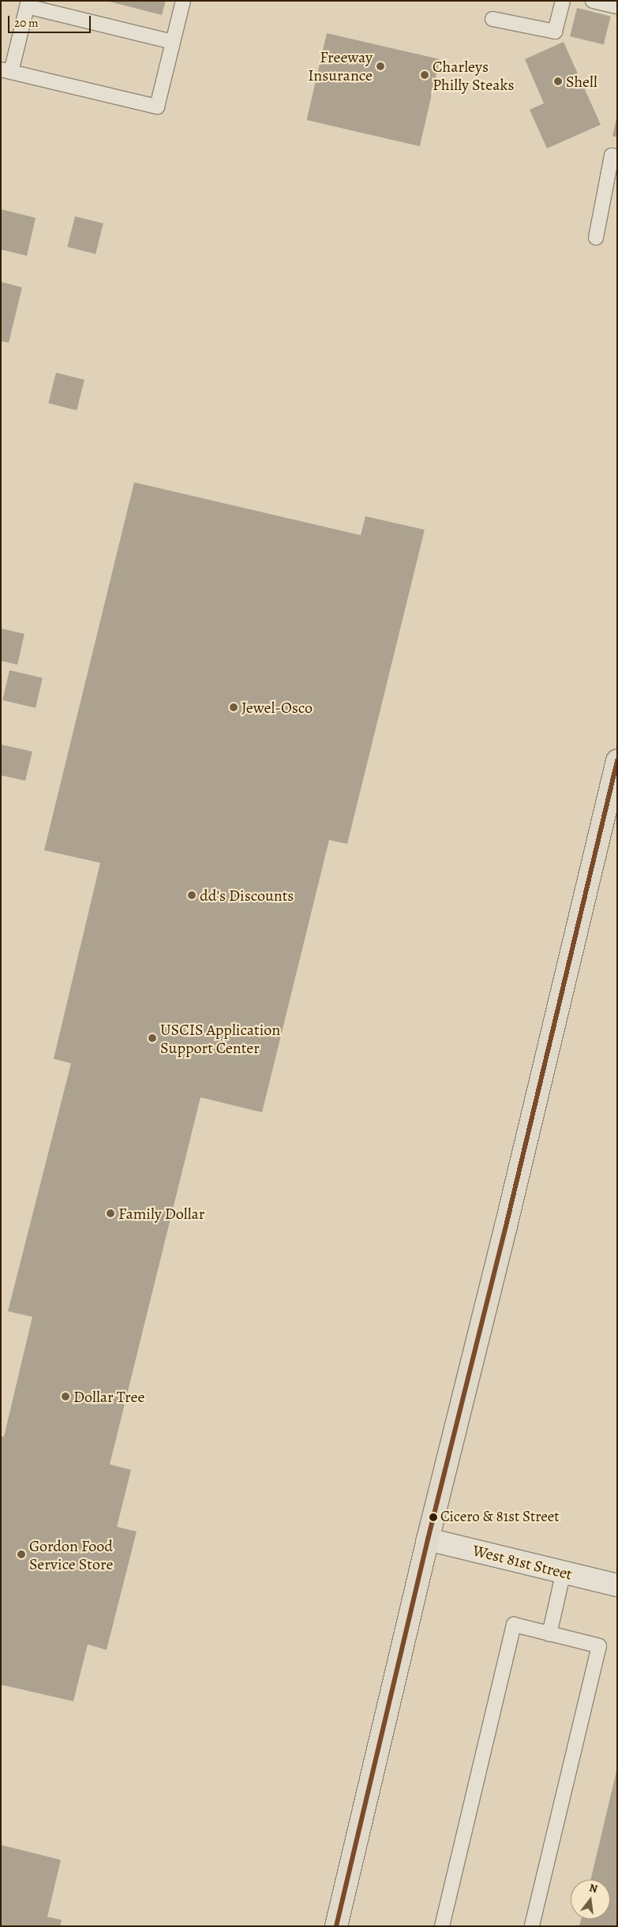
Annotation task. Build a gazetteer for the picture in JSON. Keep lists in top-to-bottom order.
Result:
{
  "streets": {
    "street": ["West 81st Street"]
  },
  "places": [
    "Freeway Insurance",
    "Charleys Philly Steaks",
    "Shell",
    "Jewel-Osco",
    "dd's Discounts",
    "USCIS Application Support Center",
    "Family Dollar",
    "Dollar Tree",
    "Cicero & 81st Street",
    "Gordon Food Service Store"
  ],
  "scale_bar": "20 m",
  "north": "top"
}
